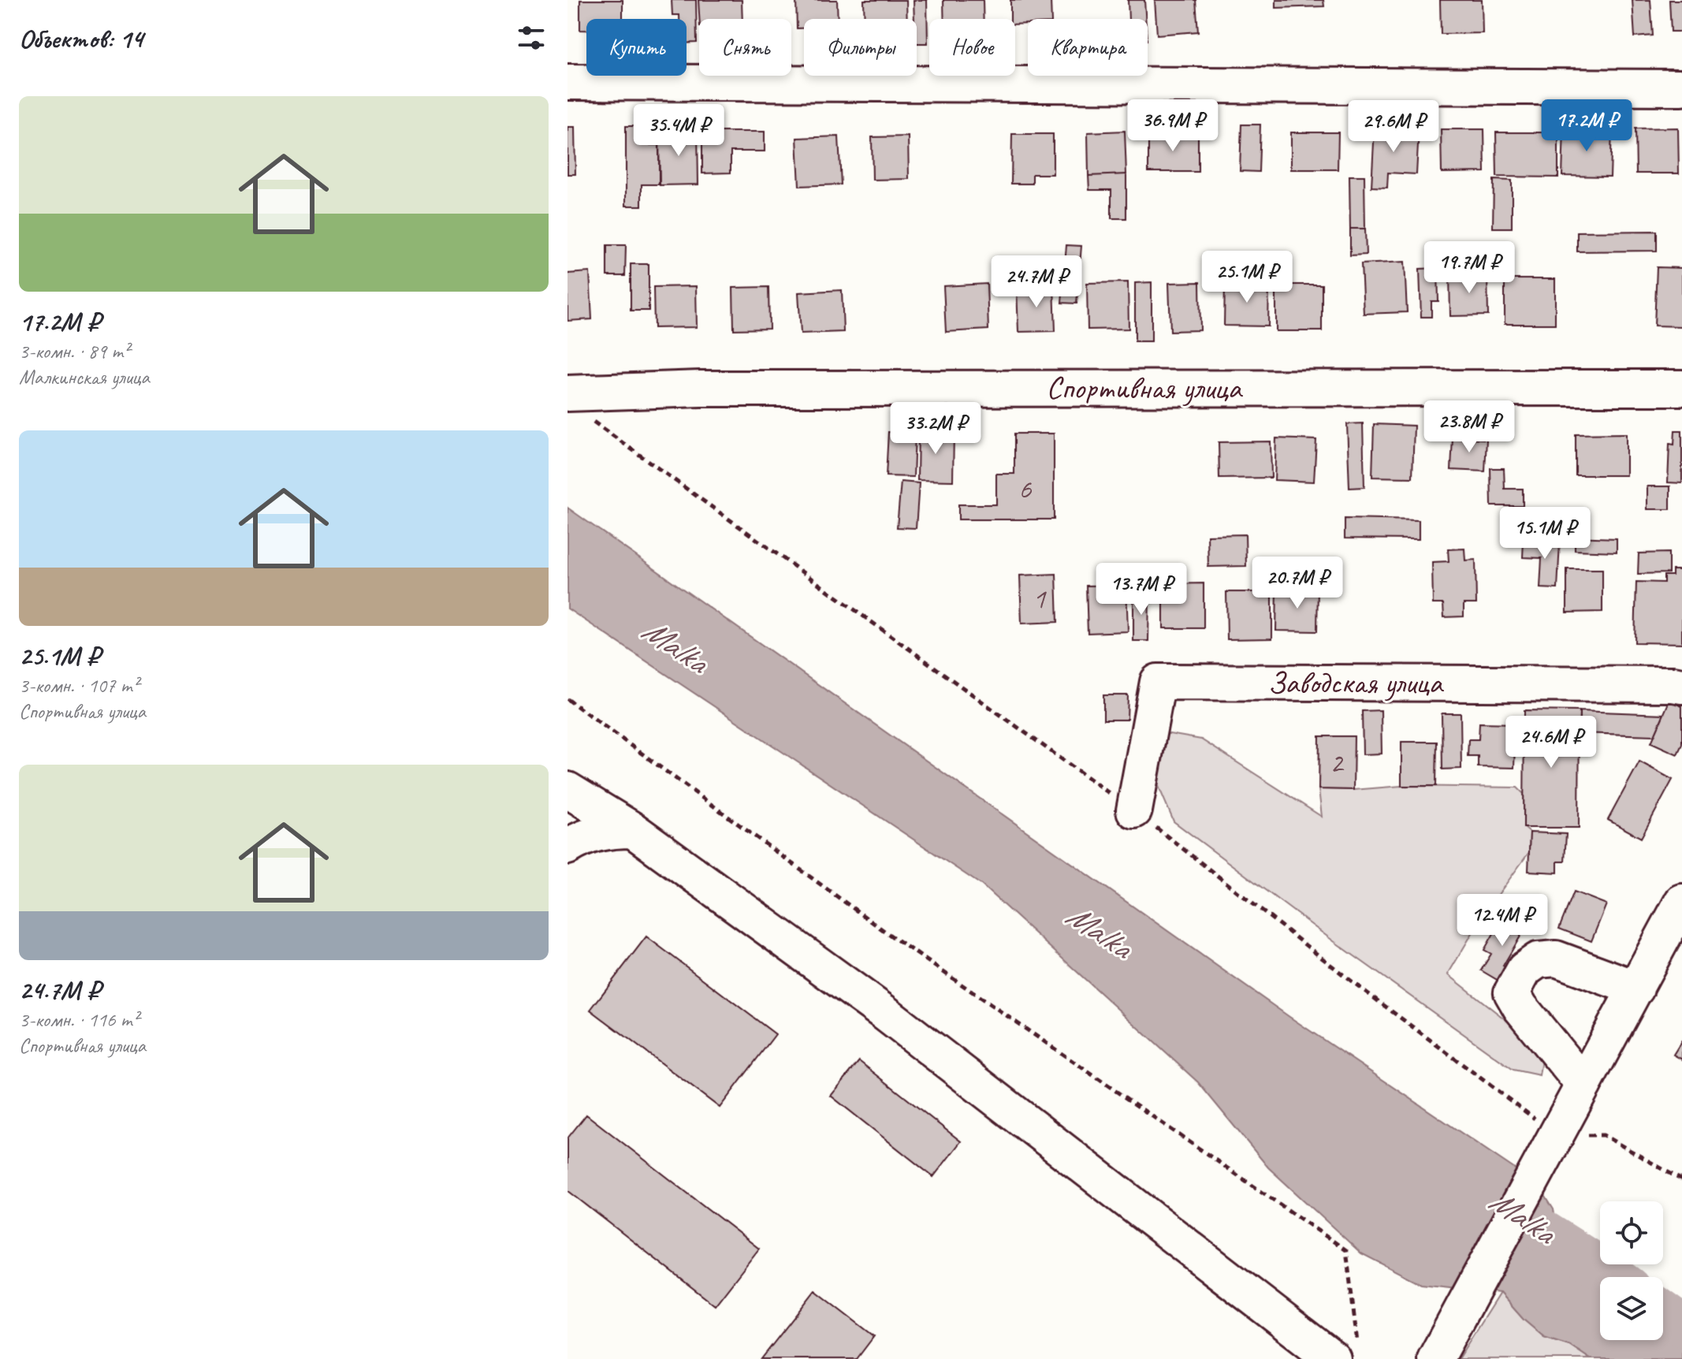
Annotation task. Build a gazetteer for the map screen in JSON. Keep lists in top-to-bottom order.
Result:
{
  "streets": {
    "street": ["Спортивная улица", "Заводская улица"]
  },
  "water": ["Malka"],
  "house_numbers": ["6", "1", "2"],
  "page": {
    "heading": "Объектов: 14",
    "chip": [
      "Купить",
      "Снять",
      "Фильтры",
      "Новое",
      "Квартира"
    ],
    "list": [
      {
        "name": "17.2M ₽",
        "note": "3-комн. · 89 m² · Малкинская улица"
      },
      {
        "name": "25.1M ₽",
        "note": "3-комн. · 107 m² · Спортивная улица"
      },
      {
        "name": "24.7M ₽",
        "note": "3-комн. · 116 m² · Спортивная улица"
      }
    ],
    "price": [
      "36.9M ₽",
      "17.2M ₽",
      "29.6M ₽",
      "35.4M ₽",
      "19.7M ₽",
      "25.1M ₽",
      "24.7M ₽",
      "23.8M ₽",
      "33.2M ₽",
      "15.1M ₽",
      "20.7M ₽",
      "13.7M ₽",
      "24.6M ₽",
      "12.4M ₽"
    ]
  }
}
